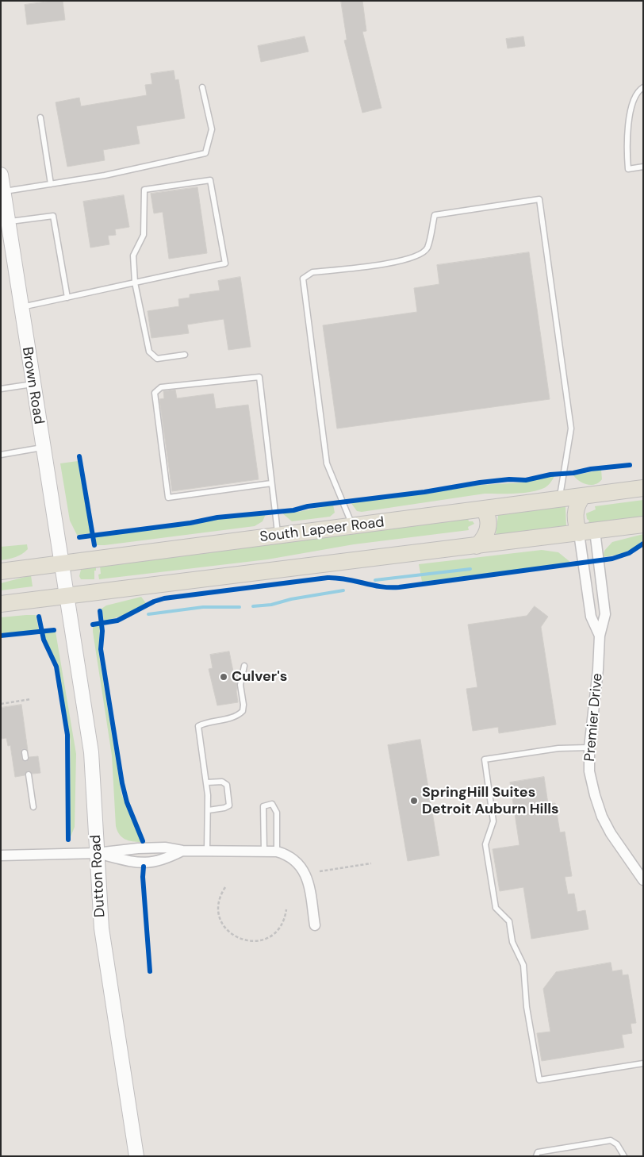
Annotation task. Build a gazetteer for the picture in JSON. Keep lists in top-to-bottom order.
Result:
{
  "streets": {
    "main road": ["South Lapeer Road"],
    "street": ["Brown Road", "Premier Drive", "Dutton Road"]
  },
  "crossings": [
    ["Brown Road", "South Lapeer Road"],
    ["Brown Road", "Dutton Road"]
  ],
  "places": ["Culver's", "SpringHill Suites Detroit Auburn Hills"]
}
